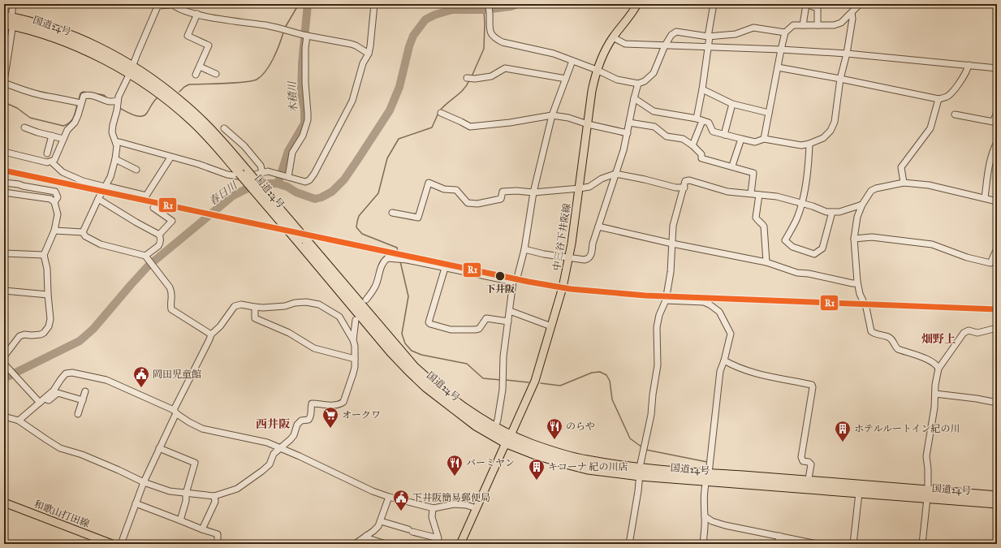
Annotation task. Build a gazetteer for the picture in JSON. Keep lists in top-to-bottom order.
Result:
{
  "streets": {
    "highway": ["国道24号"],
    "main road": ["中三谷下井阪線", "和歌山打田線"]
  },
  "crossings": [
    ["国道24号", "中三谷下井阪線"]
  ],
  "districts": ["畑野上", "西井阪"],
  "water": ["木積川", "春日川"],
  "places": {
    "other": ["下井阪"],
    "public building": ["岡田児童館", "下井阪簡易郵便局"],
    "supermarket": ["オークワ"],
    "restaurant": ["のらや", "バーミヤン"],
    "building": ["ホテルルートイン紀の川", "キコーナ 紀の川店"]
  },
  "lines": ["transit line R1"]
}
